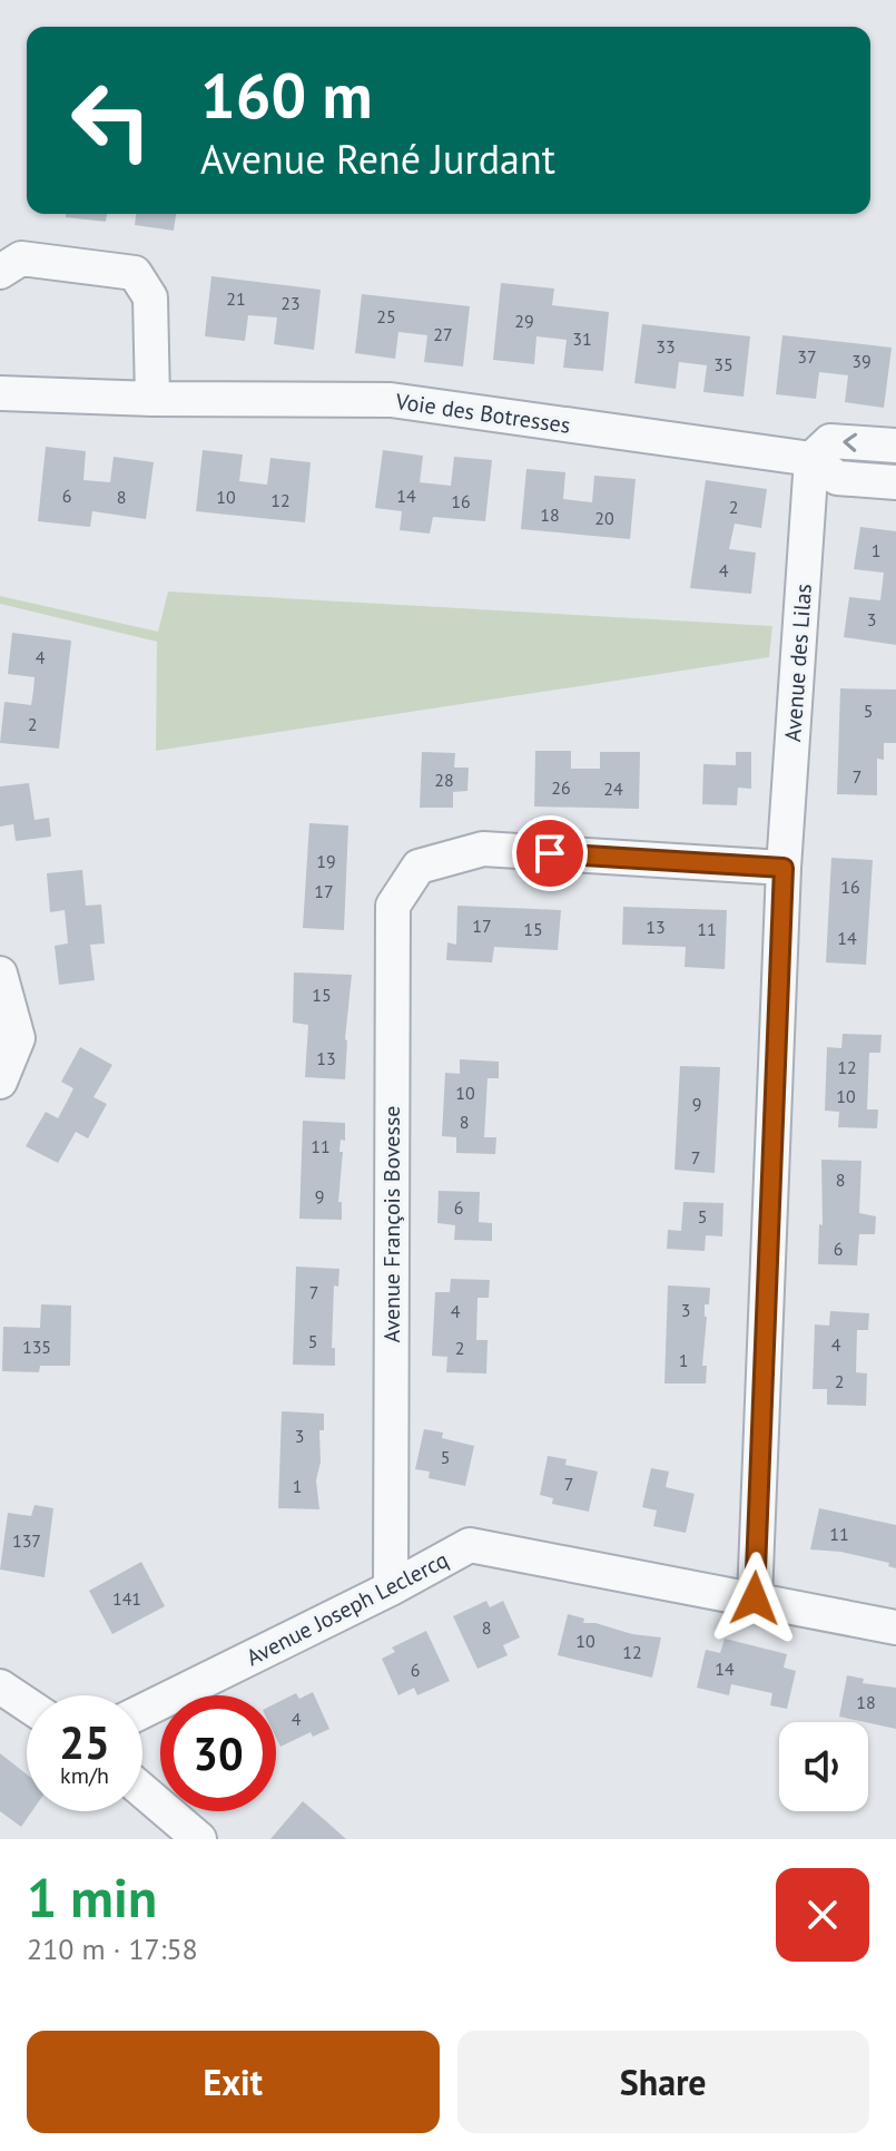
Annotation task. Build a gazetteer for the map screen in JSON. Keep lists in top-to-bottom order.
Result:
{
  "streets": {
    "street": [
      "Voie des Botresses",
      "Avenue des Lilas",
      "Avenue François Bovesse",
      "Avenue Joseph Leclercq"
    ]
  },
  "crossings": [
    ["Voie des Botresses", "Avenue des Lilas"],
    ["Avenue des Lilas", "Avenue François Bovesse"],
    ["Avenue des Lilas", "Avenue Joseph Leclercq"],
    ["Avenue François Bovesse", "Avenue Joseph Leclercq"]
  ],
  "house_numbers": [
    "21",
    "23",
    "25",
    "29",
    "27",
    "31",
    "33",
    "37",
    "39",
    "35",
    "6",
    "14",
    "8",
    "10",
    "12",
    "16",
    "2",
    "18",
    "20",
    "1",
    "4",
    "3",
    "4",
    "5",
    "2",
    "7",
    "28",
    "26",
    "24",
    "19",
    "16",
    "17",
    "17",
    "13",
    "15",
    "11",
    "14",
    "15",
    "13",
    "12",
    "10",
    "10",
    "9",
    "8",
    "11",
    "7",
    "8",
    "9",
    "6",
    "5",
    "6",
    "7",
    "3",
    "4",
    "5",
    "4",
    "135",
    "2",
    "1",
    "2",
    "3",
    "5",
    "7",
    "1",
    "11",
    "137",
    "141",
    "8",
    "10",
    "12",
    "14",
    "6",
    "18",
    "4"
  ],
  "page": {
    "turn": ["160 m", "Avenue René Jurdant"],
    "speed": "25 km/h",
    "limit": "30",
    "heading": ["1 min", "210 m · 17:58"],
    "buttons": ["Exit", "Share"]
  }
}
